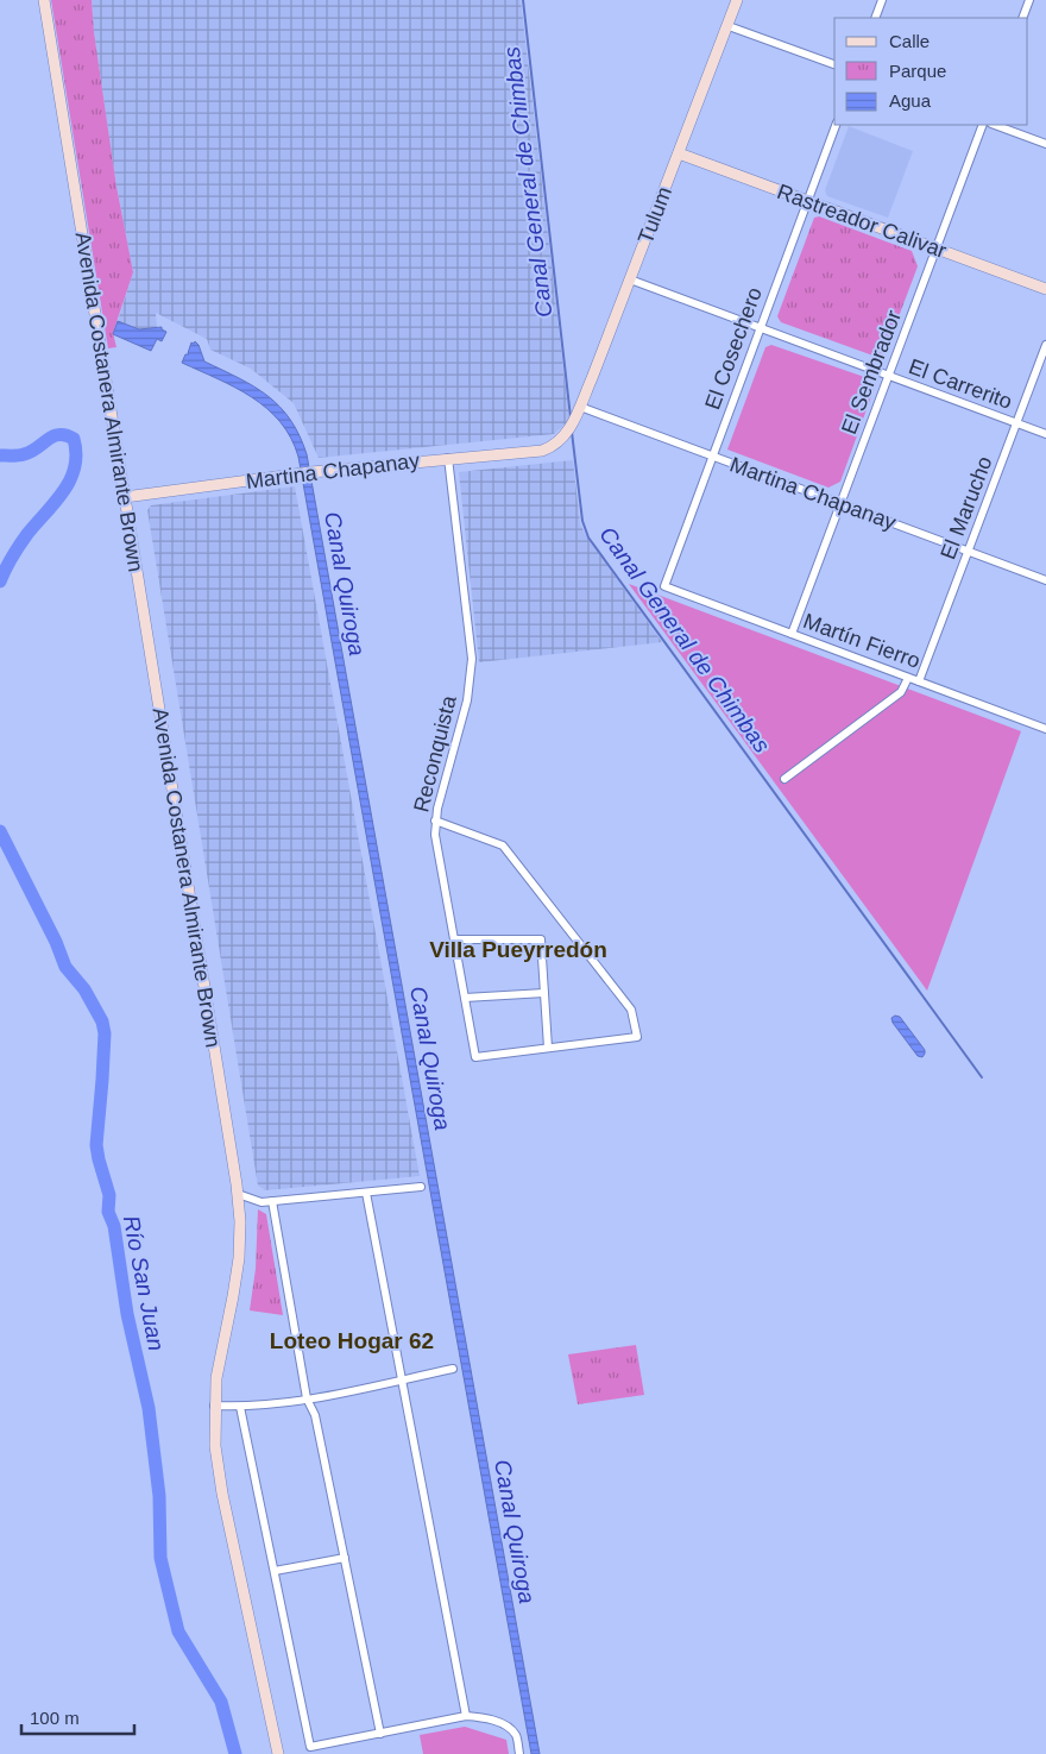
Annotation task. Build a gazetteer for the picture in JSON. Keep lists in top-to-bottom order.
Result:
{
  "streets": {
    "main road": [
      "Tulum",
      "Rastreador Calivar",
      "Avenida Costanera Almirante Brown",
      "Martina Chapanay"
    ],
    "street": [
      "El Cosechero",
      "El Sembrador",
      "El Carrerito",
      "El Marucho",
      "Martín Fierro",
      "Reconquista"
    ]
  },
  "crossings": [
    ["Tulum", "Rastreador Calivar"],
    ["Tulum", "El Carrerito"],
    ["Tulum", "Martina Chapanay"],
    ["Rastreador Calivar", "El Cosechero"],
    ["Rastreador Calivar", "El Sembrador"],
    ["El Cosechero", "El Carrerito"],
    ["El Cosechero", "Martina Chapanay"],
    ["El Cosechero", "Martín Fierro"],
    ["El Sembrador", "El Carrerito"],
    ["El Sembrador", "Martina Chapanay"],
    ["El Sembrador", "Martín Fierro"],
    ["El Carrerito", "El Marucho"],
    ["Avenida Costanera Almirante Brown", "Martina Chapanay"],
    ["Martina Chapanay", "El Marucho"],
    ["Martina Chapanay", "Reconquista"],
    ["El Marucho", "Martín Fierro"]
  ],
  "districts": ["Villa Pueyrredón", "Loteo Hogar 62"],
  "water": ["Canal General de Chimbas", "Canal Quiroga", "Río San Juan"],
  "legend": ["Calle", "Parque", "Agua"],
  "scale_bar": "100 m"
}
